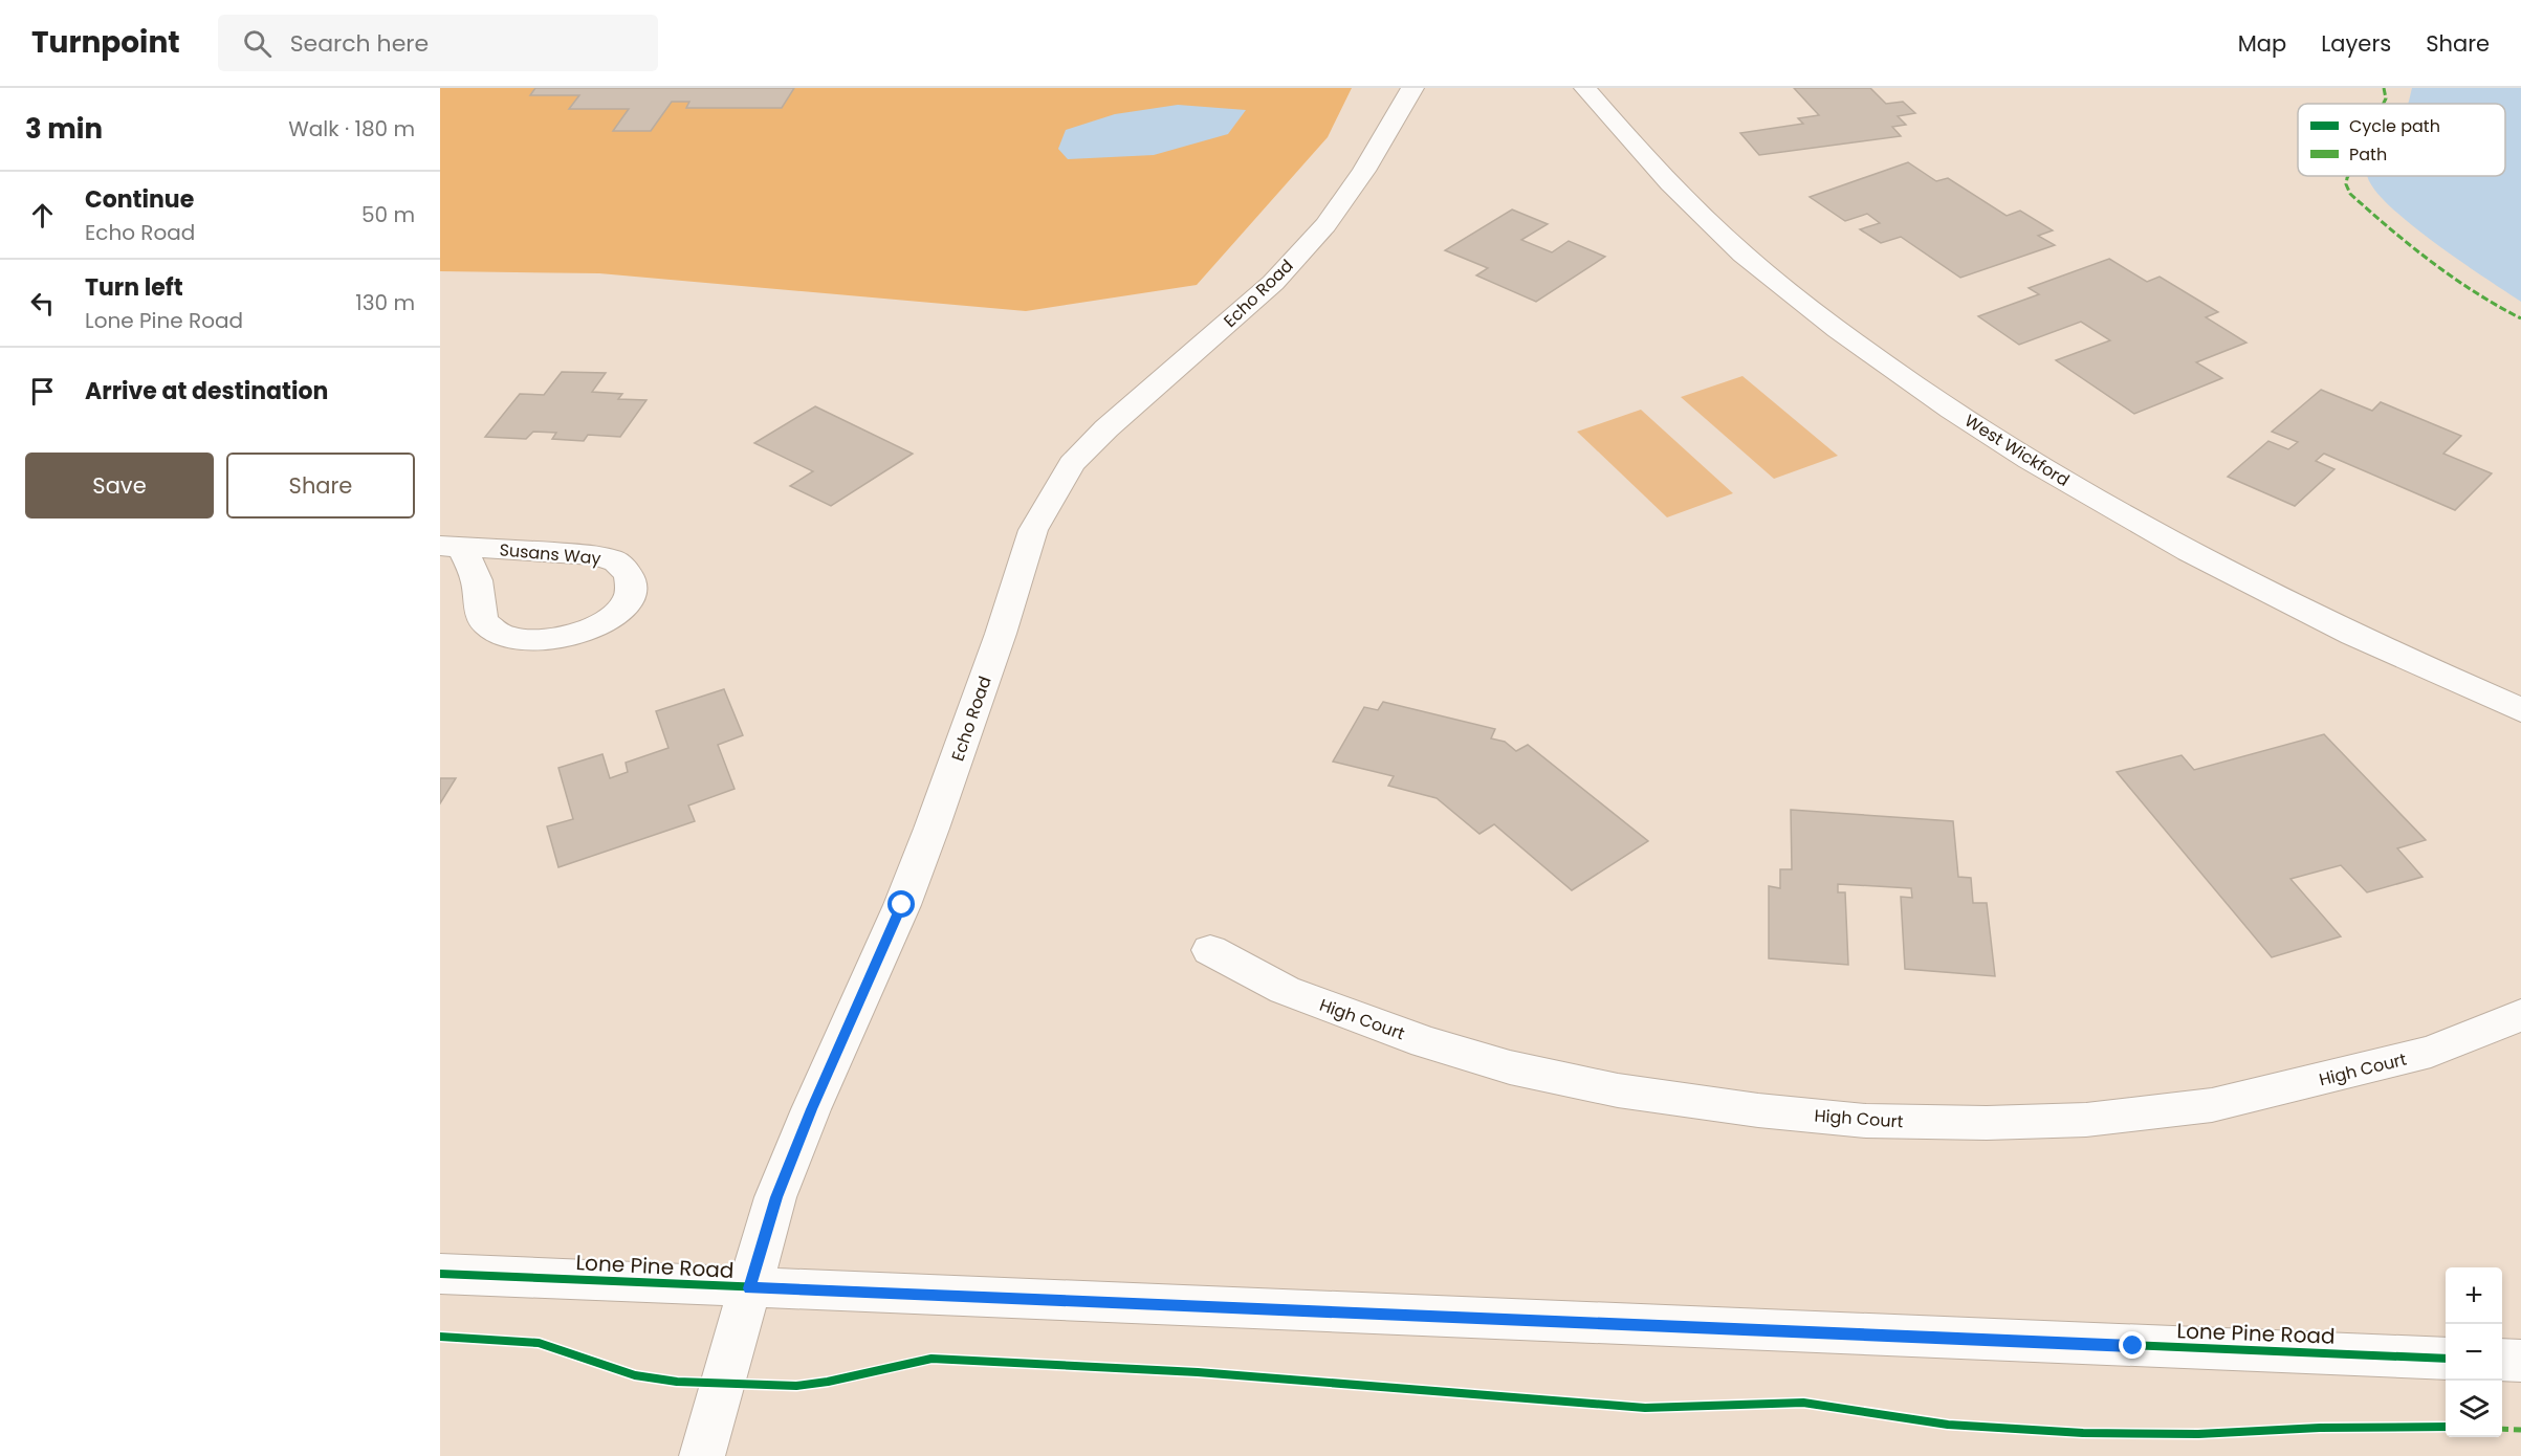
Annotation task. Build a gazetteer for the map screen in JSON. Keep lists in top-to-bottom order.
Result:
{
  "streets": {
    "street": [
      "Echo Road",
      "West Wickford",
      "Susans Way",
      "High Court",
      "Lone Pine Road"
    ]
  },
  "crossings": [
    ["Echo Road", "Lone Pine Road"]
  ],
  "legend": ["Cycle path", "Path"],
  "page": {
    "header": "Turnpoint",
    "search": "Search here",
    "nav": ["Map", "Layers", "Share"],
    "heading": ["3 min", "Walk · 180 m"],
    "list": [
      ["Continue", "Echo Road", "50 m"],
      ["Turn left", "Lone Pine Road", "130 m"],
      "Arrive at destination"
    ],
    "buttons": ["Save", "Share"],
    "map_buttons": ["+", "−"]
  }
}
